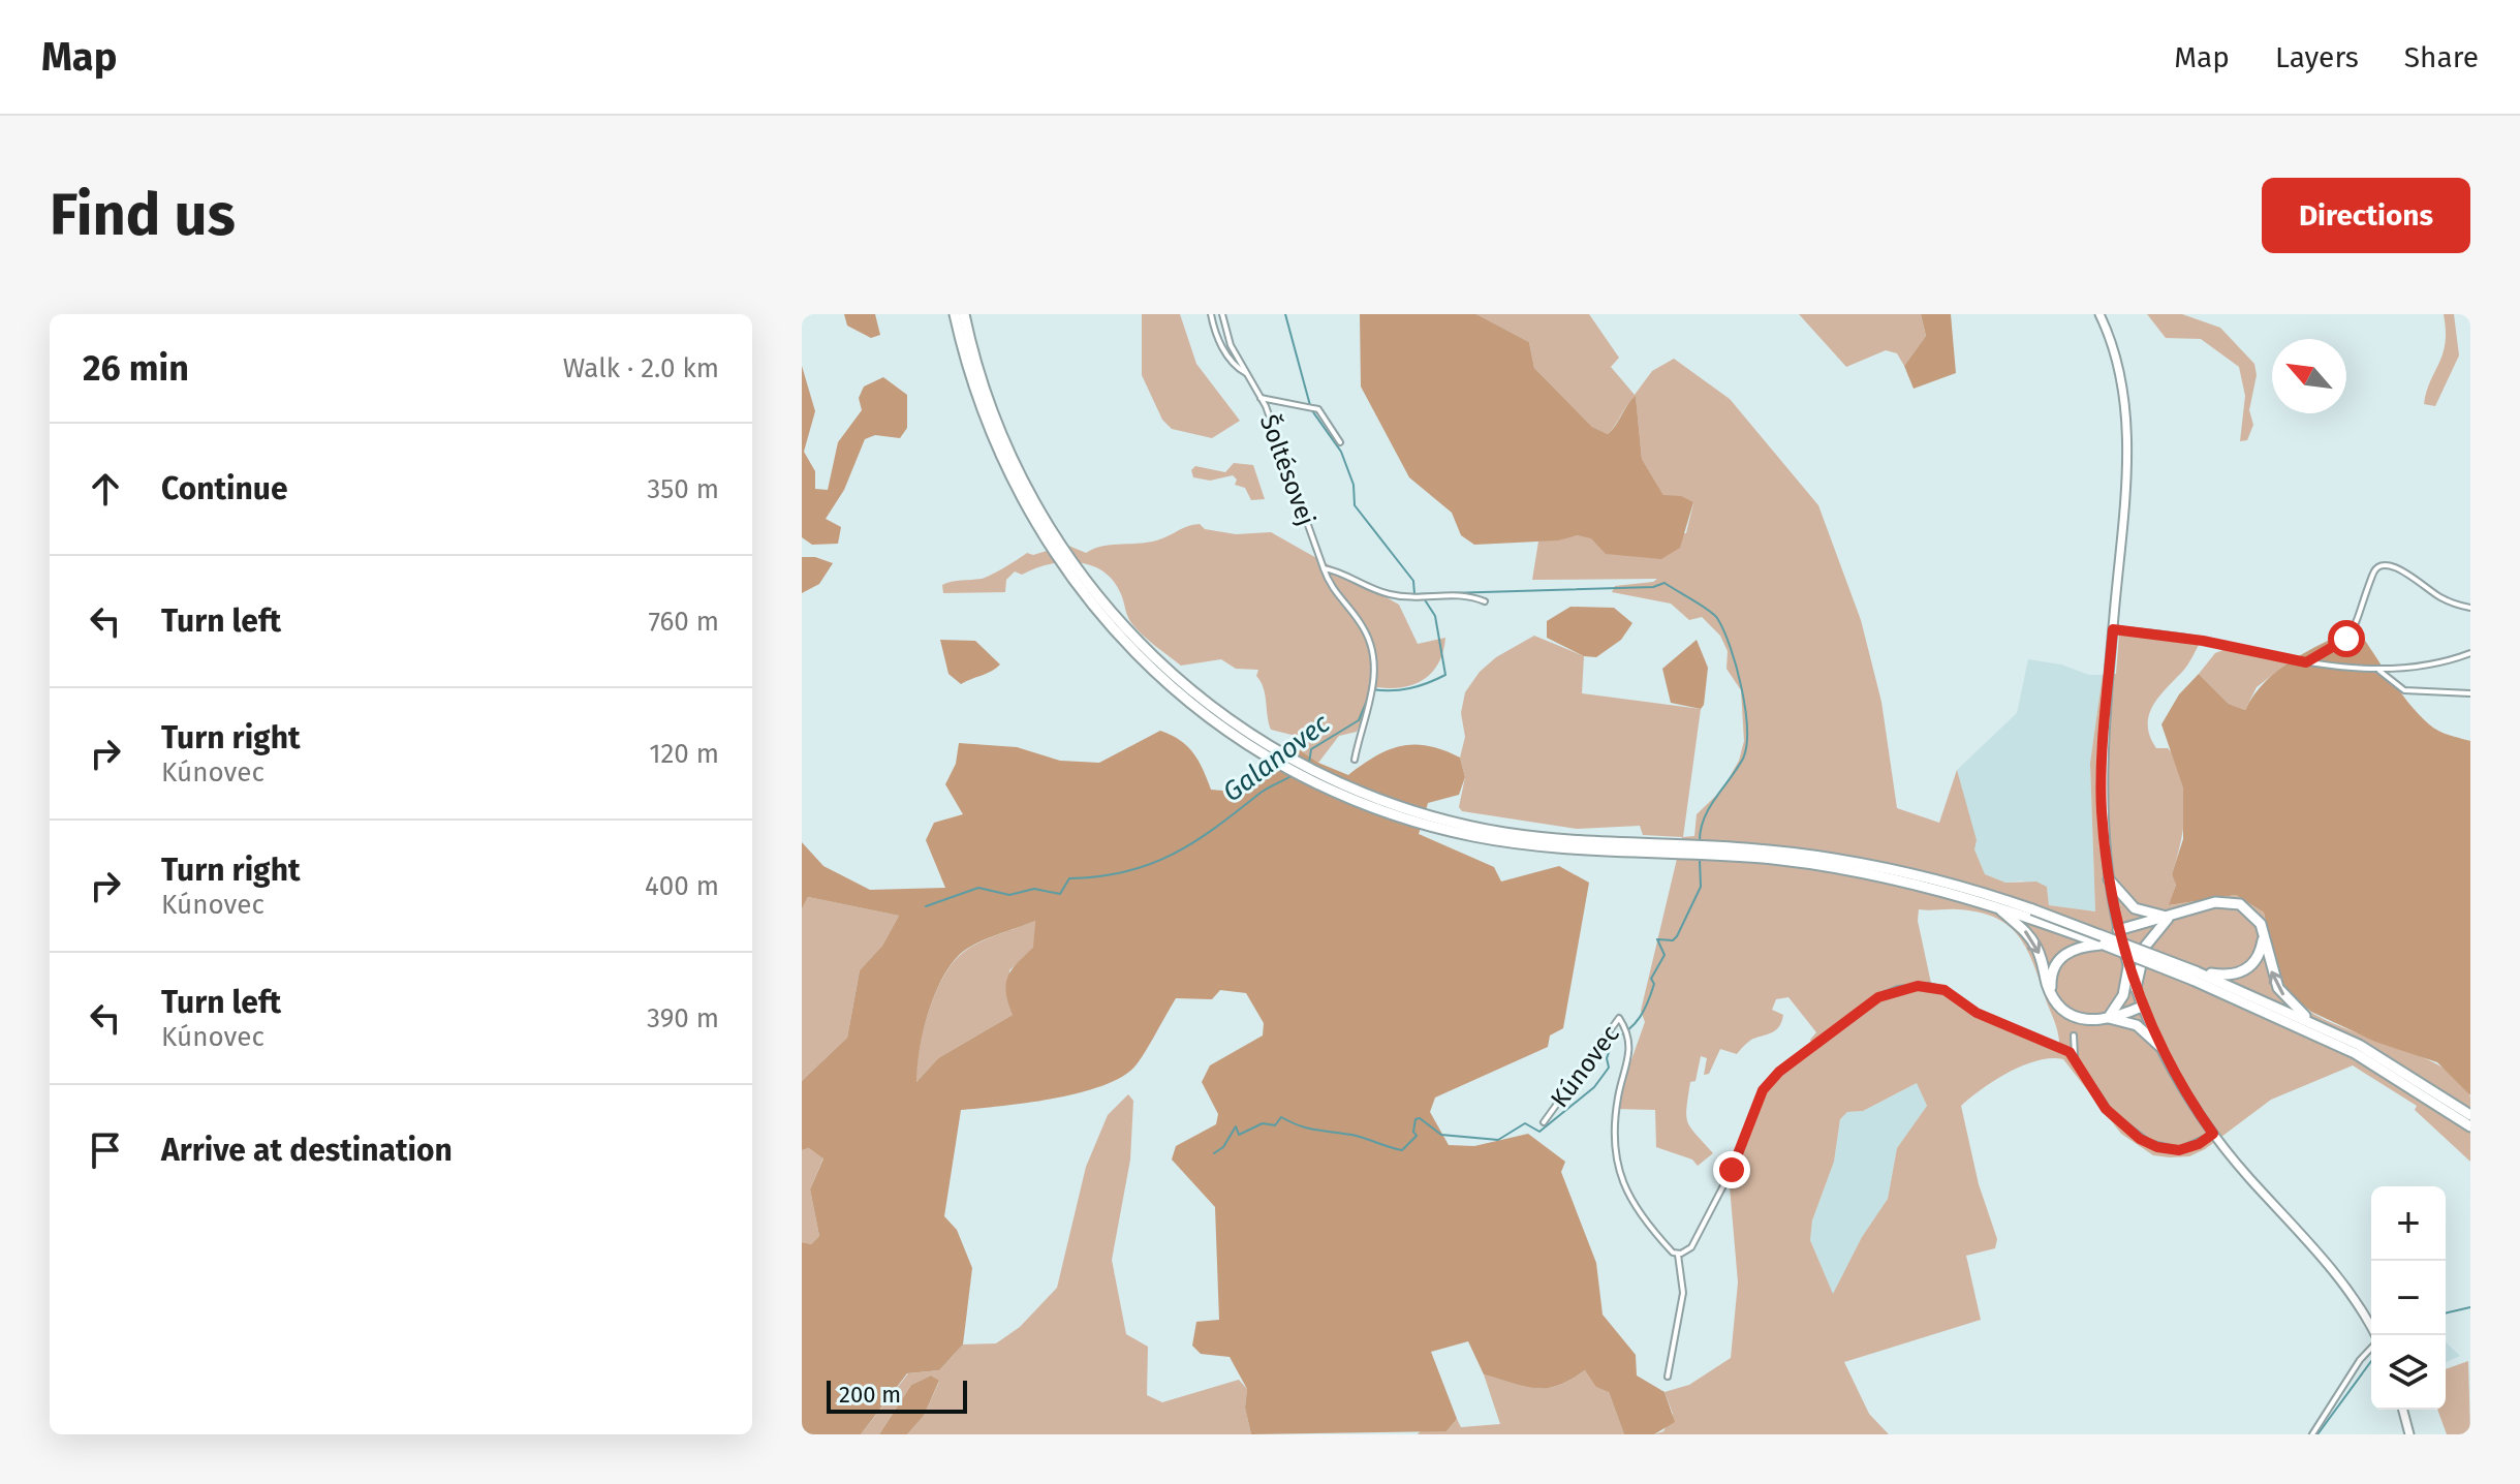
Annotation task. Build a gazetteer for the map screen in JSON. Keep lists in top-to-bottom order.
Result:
{
  "streets": {
    "street": ["Šoltésovej", "Kúnovec"]
  },
  "water": ["Galanovec"],
  "scale_bar": "200 m",
  "north": "top left",
  "page": {
    "header": "Map",
    "nav": ["Map", "Layers", "Share"],
    "buttons": "Directions",
    "title": "Find us",
    "heading": ["26 min", "Walk · 2.0 km"],
    "list": [
      ["Continue", "350 m"],
      ["Turn left", "760 m"],
      ["Turn right", "Kúnovec", "120 m"],
      ["Turn right", "Kúnovec", "400 m"],
      ["Turn left", "Kúnovec", "390 m"],
      "Arrive at destination"
    ],
    "map_buttons": ["+", "−"],
    "scale": "200 m"
  }
}
